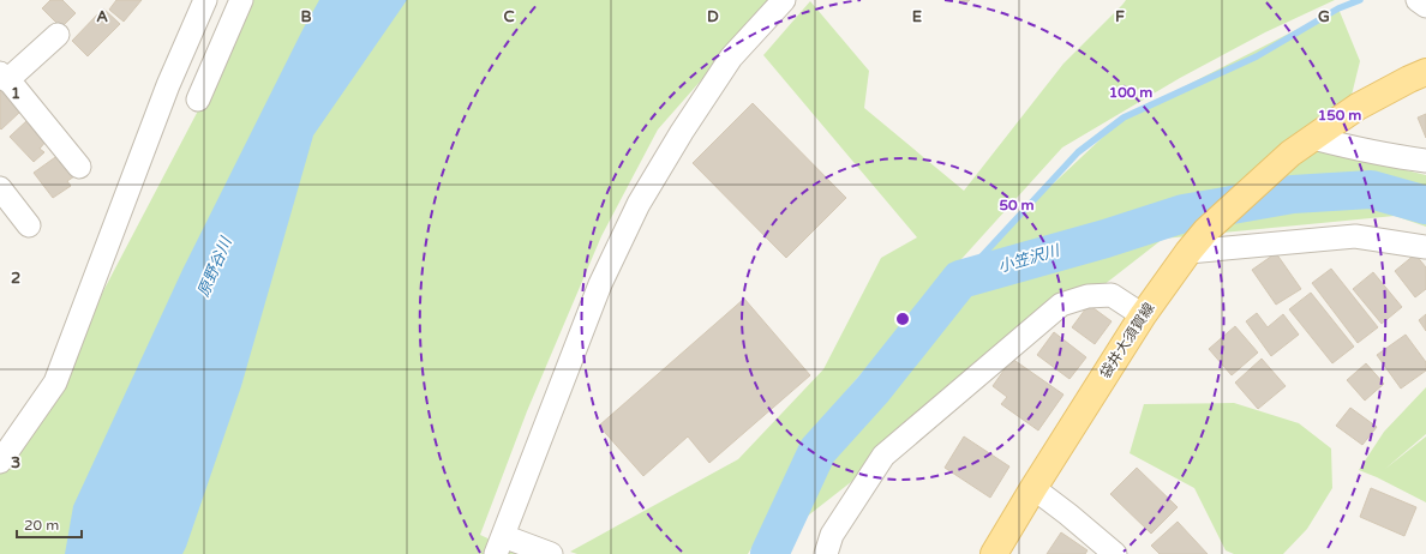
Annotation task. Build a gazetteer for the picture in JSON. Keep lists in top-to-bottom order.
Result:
{
  "streets": {
    "main road": ["袋井大須賀線"]
  },
  "water": ["小笠沢川", "原野谷川"],
  "scale_bar": "20 m",
  "grid": {
    "columns": [
      "A",
      "B",
      "C",
      "D",
      "E",
      "F",
      "G"
    ],
    "rows": ["1", "2", "3"]
  },
  "rings": ["100 m", "150 m", "50 m"]
}
